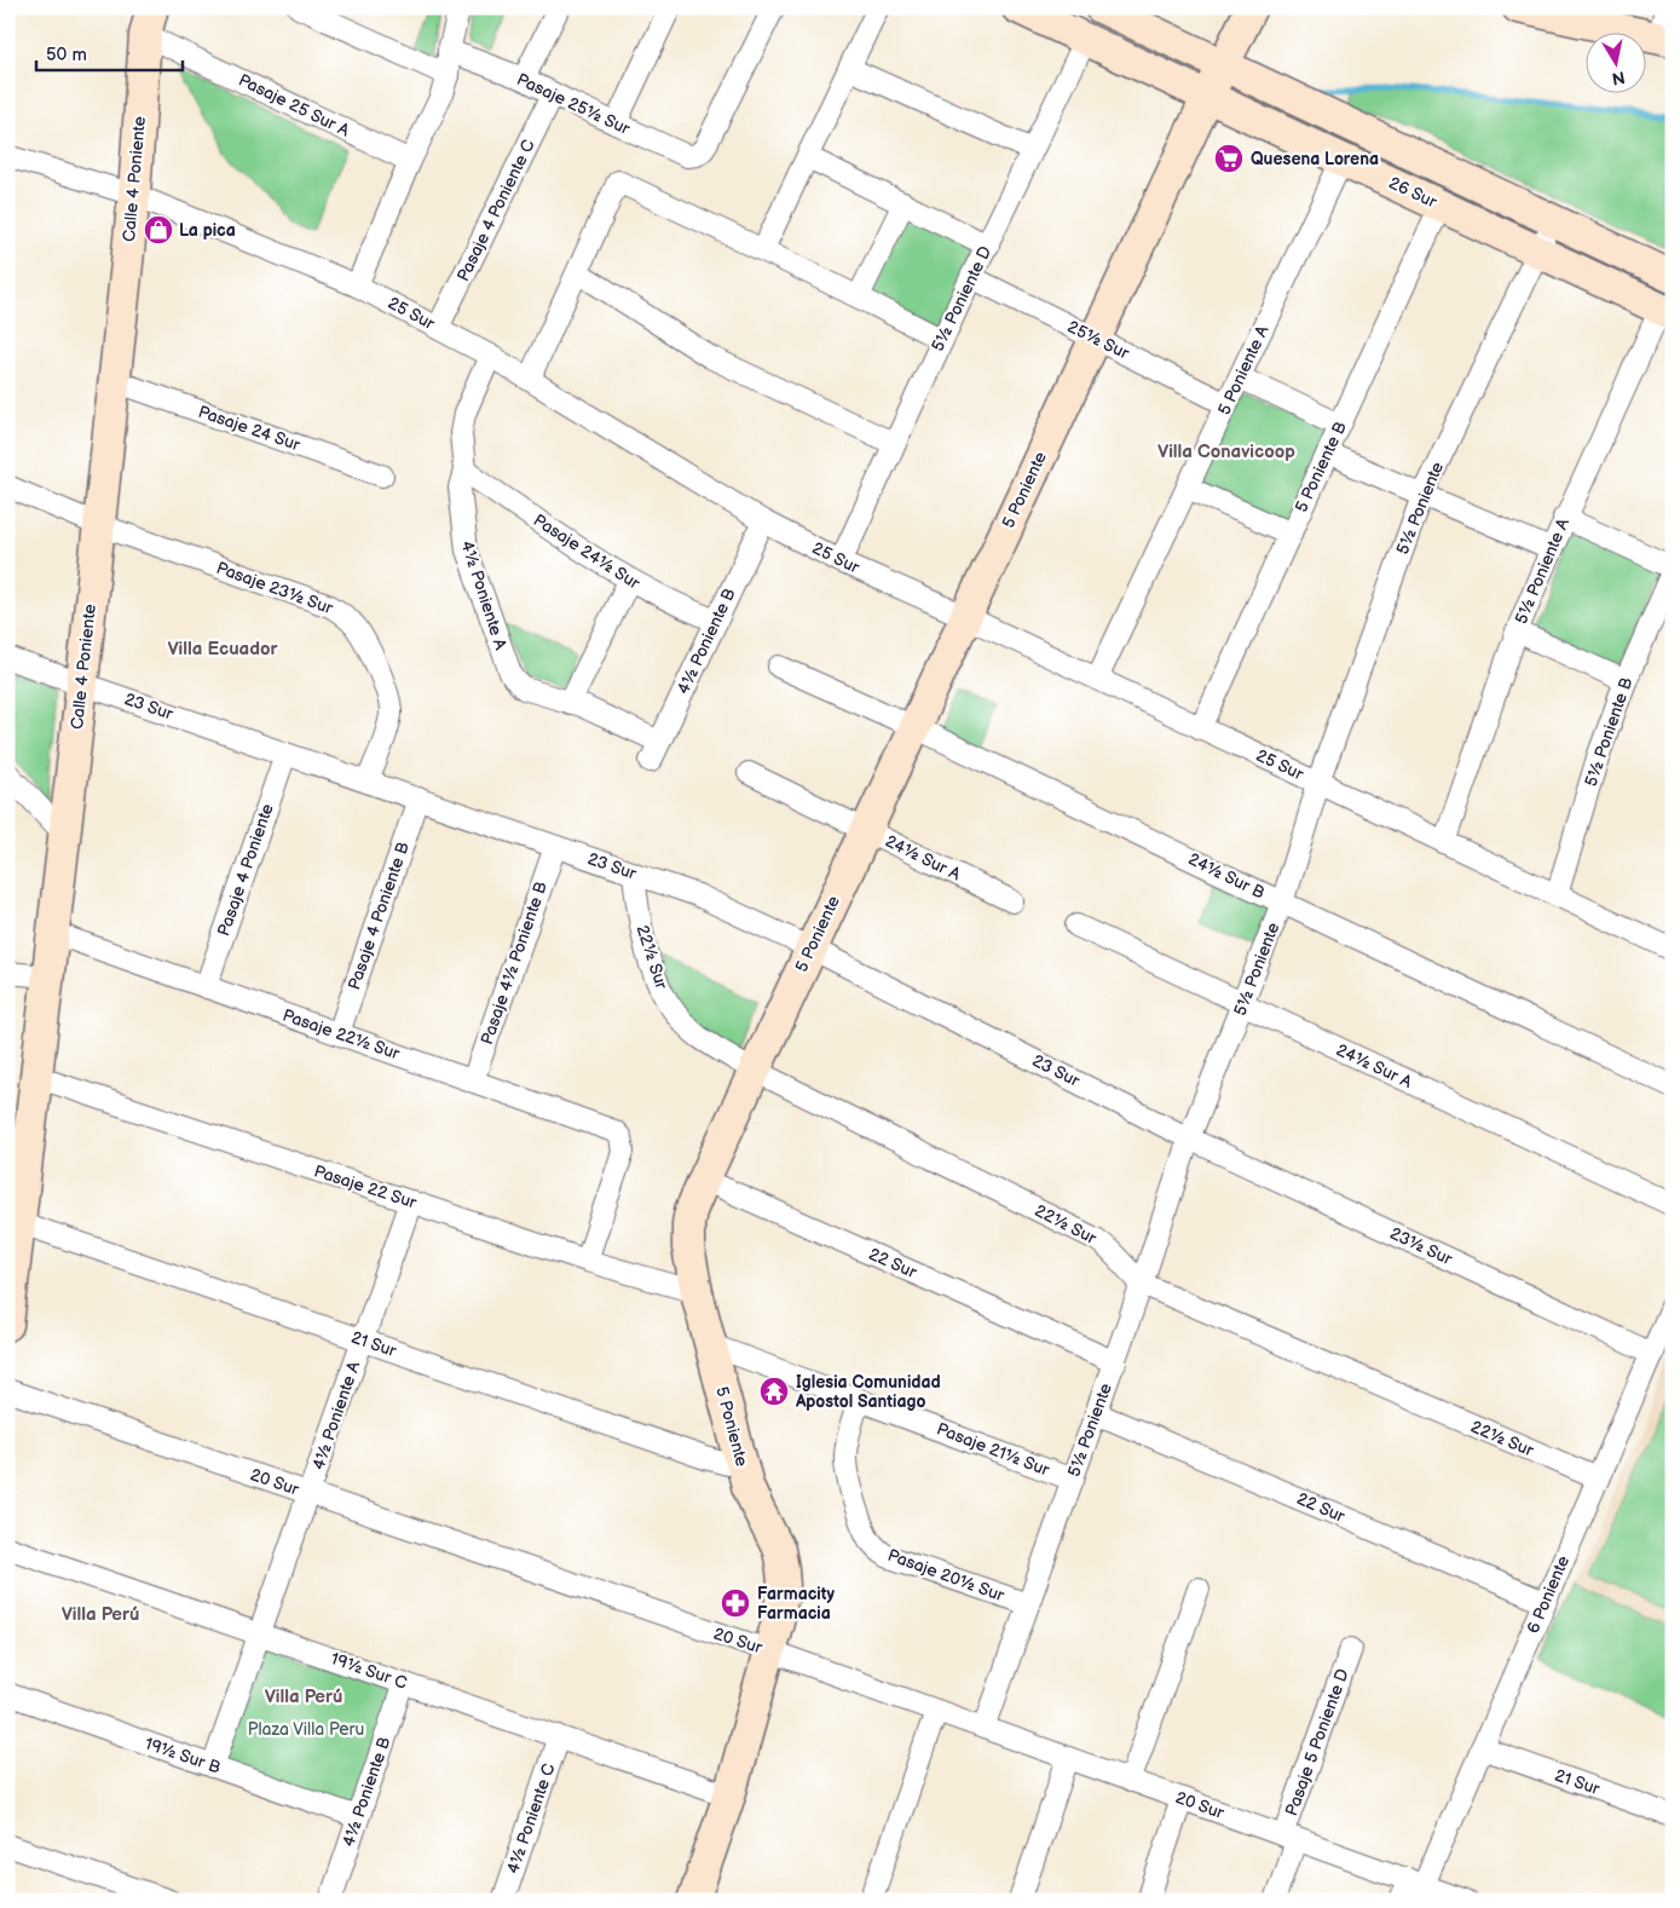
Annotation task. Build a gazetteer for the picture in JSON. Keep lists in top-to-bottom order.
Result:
{
  "streets": {
    "street": [
      "Pasaje 25½ Sur",
      "Pasaje 25 Sur A",
      "Calle 4 Poniente",
      "26 Sur",
      "Pasaje 4 Poniente C",
      "5½ Poniente D",
      "25 Sur",
      "25½ Sur",
      "5 Poniente A",
      "Pasaje 24 Sur",
      "5 Poniente B",
      "5 Poniente",
      "5½ Poniente",
      "Pasaje 24½ Sur",
      "5½ Poniente A",
      "Pasaje 23½ Sur",
      "4½ Poniente A",
      "4½ Poniente B",
      "23 Sur",
      "5½ Poniente B",
      "24½ Sur A",
      "Pasaje 4 Poniente",
      "24½ Sur B",
      "Pasaje 4 Poniente B",
      "22½ Sur",
      "Pasaje 4½ Poniente B",
      "Pasaje 22½ Sur",
      "Pasaje 22 Sur",
      "23½ Sur",
      "22 Sur",
      "21 Sur",
      "Pasaje 21½ Sur",
      "20 Sur",
      "Pasaje 20½ Sur",
      "6 Poniente",
      "19½ Sur C",
      "Pasaje 5 Poniente D",
      "19½ Sur B",
      "4½ Poniente C"
    ]
  },
  "crossings": [
    ["Pasaje 25½ Sur", "Pasaje 4 Poniente C"],
    ["Pasaje 25 Sur A", "Calle 4 Poniente"],
    ["Calle 4 Poniente", "25 Sur"],
    ["Calle 4 Poniente", "Pasaje 24 Sur"],
    ["Calle 4 Poniente", "Pasaje 23½ Sur"],
    ["Calle 4 Poniente", "23 Sur"],
    ["Calle 4 Poniente", "Pasaje 22½ Sur"],
    ["Calle 4 Poniente", "Pasaje 22 Sur"],
    ["Calle 4 Poniente", "21 Sur"],
    ["26 Sur", "5½ Poniente D"],
    ["26 Sur", "5 Poniente A"],
    ["26 Sur", "5 Poniente B"],
    ["26 Sur", "5 Poniente"],
    ["26 Sur", "5½ Poniente"],
    ["26 Sur", "5½ Poniente A"],
    ["Pasaje 4 Poniente C", "25 Sur"],
    ["5½ Poniente D", "25 Sur"],
    ["5½ Poniente D", "25½ Sur"],
    ["25 Sur", "5 Poniente A"],
    ["25 Sur", "5 Poniente B"],
    ["25 Sur", "5 Poniente"],
    ["25 Sur", "5½ Poniente"],
    ["25 Sur", "5½ Poniente A"],
    ["25 Sur", "4½ Poniente A"],
    ["25 Sur", "4½ Poniente B"],
    ["25 Sur", "5½ Poniente B"],
    ["25½ Sur", "5 Poniente A"],
    ["25½ Sur", "5 Poniente"],
    ["5 Poniente", "23 Sur"],
    ["5 Poniente", "24½ Sur A"],
    ["5 Poniente", "24½ Sur B"],
    ["5 Poniente", "22½ Sur"],
    ["5 Poniente", "Pasaje 22 Sur"],
    ["5 Poniente", "22 Sur"],
    ["5 Poniente", "21 Sur"],
    ["5 Poniente", "Pasaje 21½ Sur"],
    ["5 Poniente", "20 Sur"],
    ["5 Poniente", "19½ Sur C"],
    ["5½ Poniente", "23 Sur"],
    ["5½ Poniente", "24½ Sur A"],
    ["5½ Poniente", "24½ Sur B"],
    ["5½ Poniente", "22½ Sur"],
    ["5½ Poniente", "23½ Sur"],
    ["5½ Poniente", "22 Sur"],
    ["5½ Poniente", "Pasaje 21½ Sur"],
    ["5½ Poniente", "20 Sur"],
    ["5½ Poniente", "Pasaje 20½ Sur"],
    ["Pasaje 24½ Sur", "4½ Poniente A"],
    ["Pasaje 24½ Sur", "4½ Poniente B"],
    ["Pasaje 23½ Sur", "23 Sur"],
    ["4½ Poniente A", "4½ Poniente B"],
    ["4½ Poniente A", "Pasaje 22 Sur"],
    ["4½ Poniente A", "21 Sur"],
    ["4½ Poniente A", "20 Sur"],
    ["4½ Poniente A", "19½ Sur C"],
    ["4½ Poniente A", "19½ Sur B"],
    ["4½ Poniente B", "19½ Sur C"],
    ["4½ Poniente B", "19½ Sur B"],
    ["23 Sur", "Pasaje 4 Poniente"],
    ["23 Sur", "Pasaje 4 Poniente B"],
    ["23 Sur", "22½ Sur"],
    ["23 Sur", "Pasaje 4½ Poniente B"],
    ["23 Sur", "23½ Sur"],
    ["Pasaje 4 Poniente", "Pasaje 22½ Sur"],
    ["Pasaje 4 Poniente B", "Pasaje 22½ Sur"],
    ["22½ Sur", "6 Poniente"],
    ["Pasaje 4½ Poniente B", "Pasaje 22½ Sur"],
    ["Pasaje 22½ Sur", "Pasaje 22 Sur"],
    ["23½ Sur", "6 Poniente"],
    ["22 Sur", "6 Poniente"],
    ["21 Sur", "6 Poniente"],
    ["Pasaje 21½ Sur", "Pasaje 20½ Sur"],
    ["20 Sur", "6 Poniente"],
    ["20 Sur", "Pasaje 5 Poniente D"],
    ["19½ Sur C", "4½ Poniente C"]
  ],
  "districts": [
    "Villa Conavicoop",
    "Villa Ecuador",
    "Villa Perú",
    "Villa Perú"
  ],
  "parks": ["Plaza Villa Peru"],
  "places": {
    "supermarket": ["Quesena Lorena"],
    "shop": ["La pica"],
    "temple": ["Iglesia Comunidad Apostol Santiago"],
    "pharmacy": ["Farmacity Farmacia"]
  },
  "scale_bar": "50 m",
  "north": "bottom"
}
